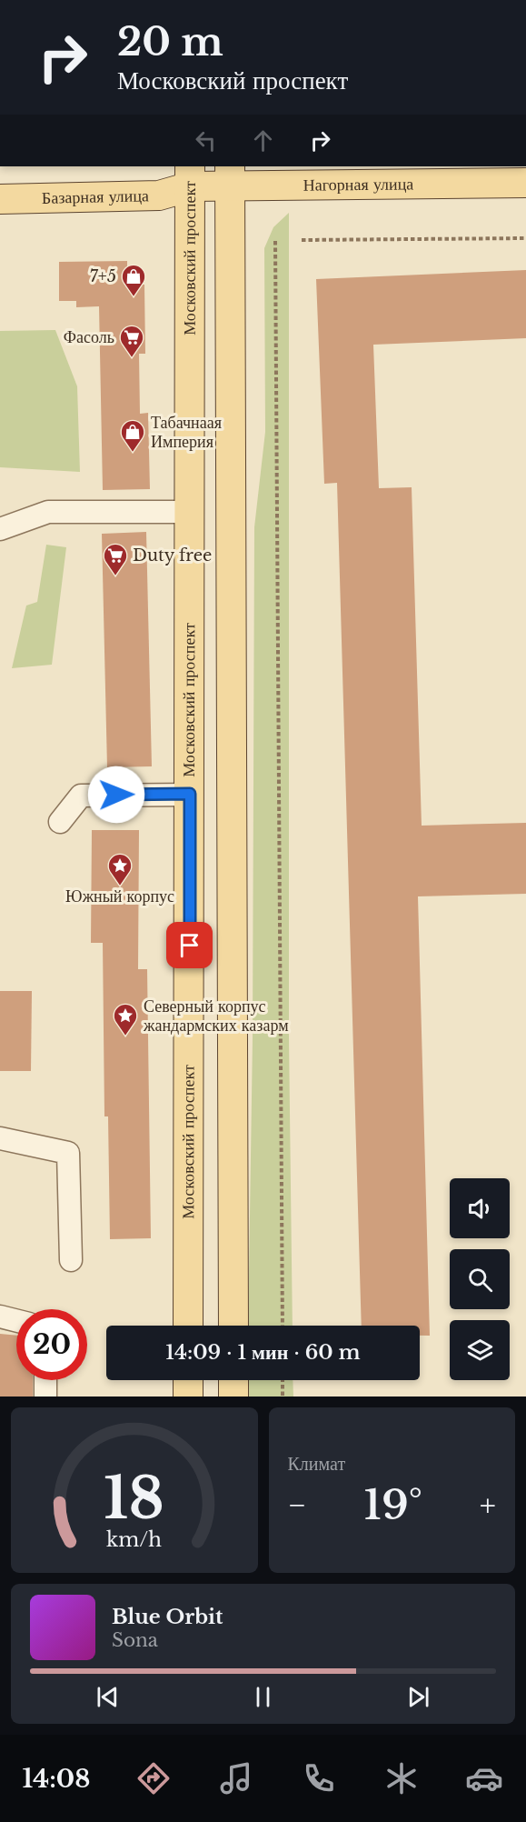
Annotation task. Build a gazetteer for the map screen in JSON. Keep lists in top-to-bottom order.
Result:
{
  "streets": {
    "main road": ["Нагорная улица", "Базарная улица", "Московский проспект"]
  },
  "crossings": [
    ["Нагорная улица", "Базарная улица"],
    ["Нагорная улица", "Московский проспект"],
    ["Базарная улица", "Московский проспект"]
  ],
  "places": {
    "shop": ["7+5", "Табачнаая Империя"],
    "supermarket": ["Фасоль", "Duty free"],
    "place": ["Южный корпус", "Северный корпус жандармских казарм"]
  },
  "page": {
    "turn": ["20 m", "Московский проспект"],
    "limit": "20",
    "trip": "14:09 · 1 мин · 60 m",
    "tile": "Климат",
    "heat": ["−", "19°", "+"],
    "song": ["Blue Orbit", "Sona"],
    "tabs": "14:08",
    "gauge": ["18", "km/h"]
  }
}
